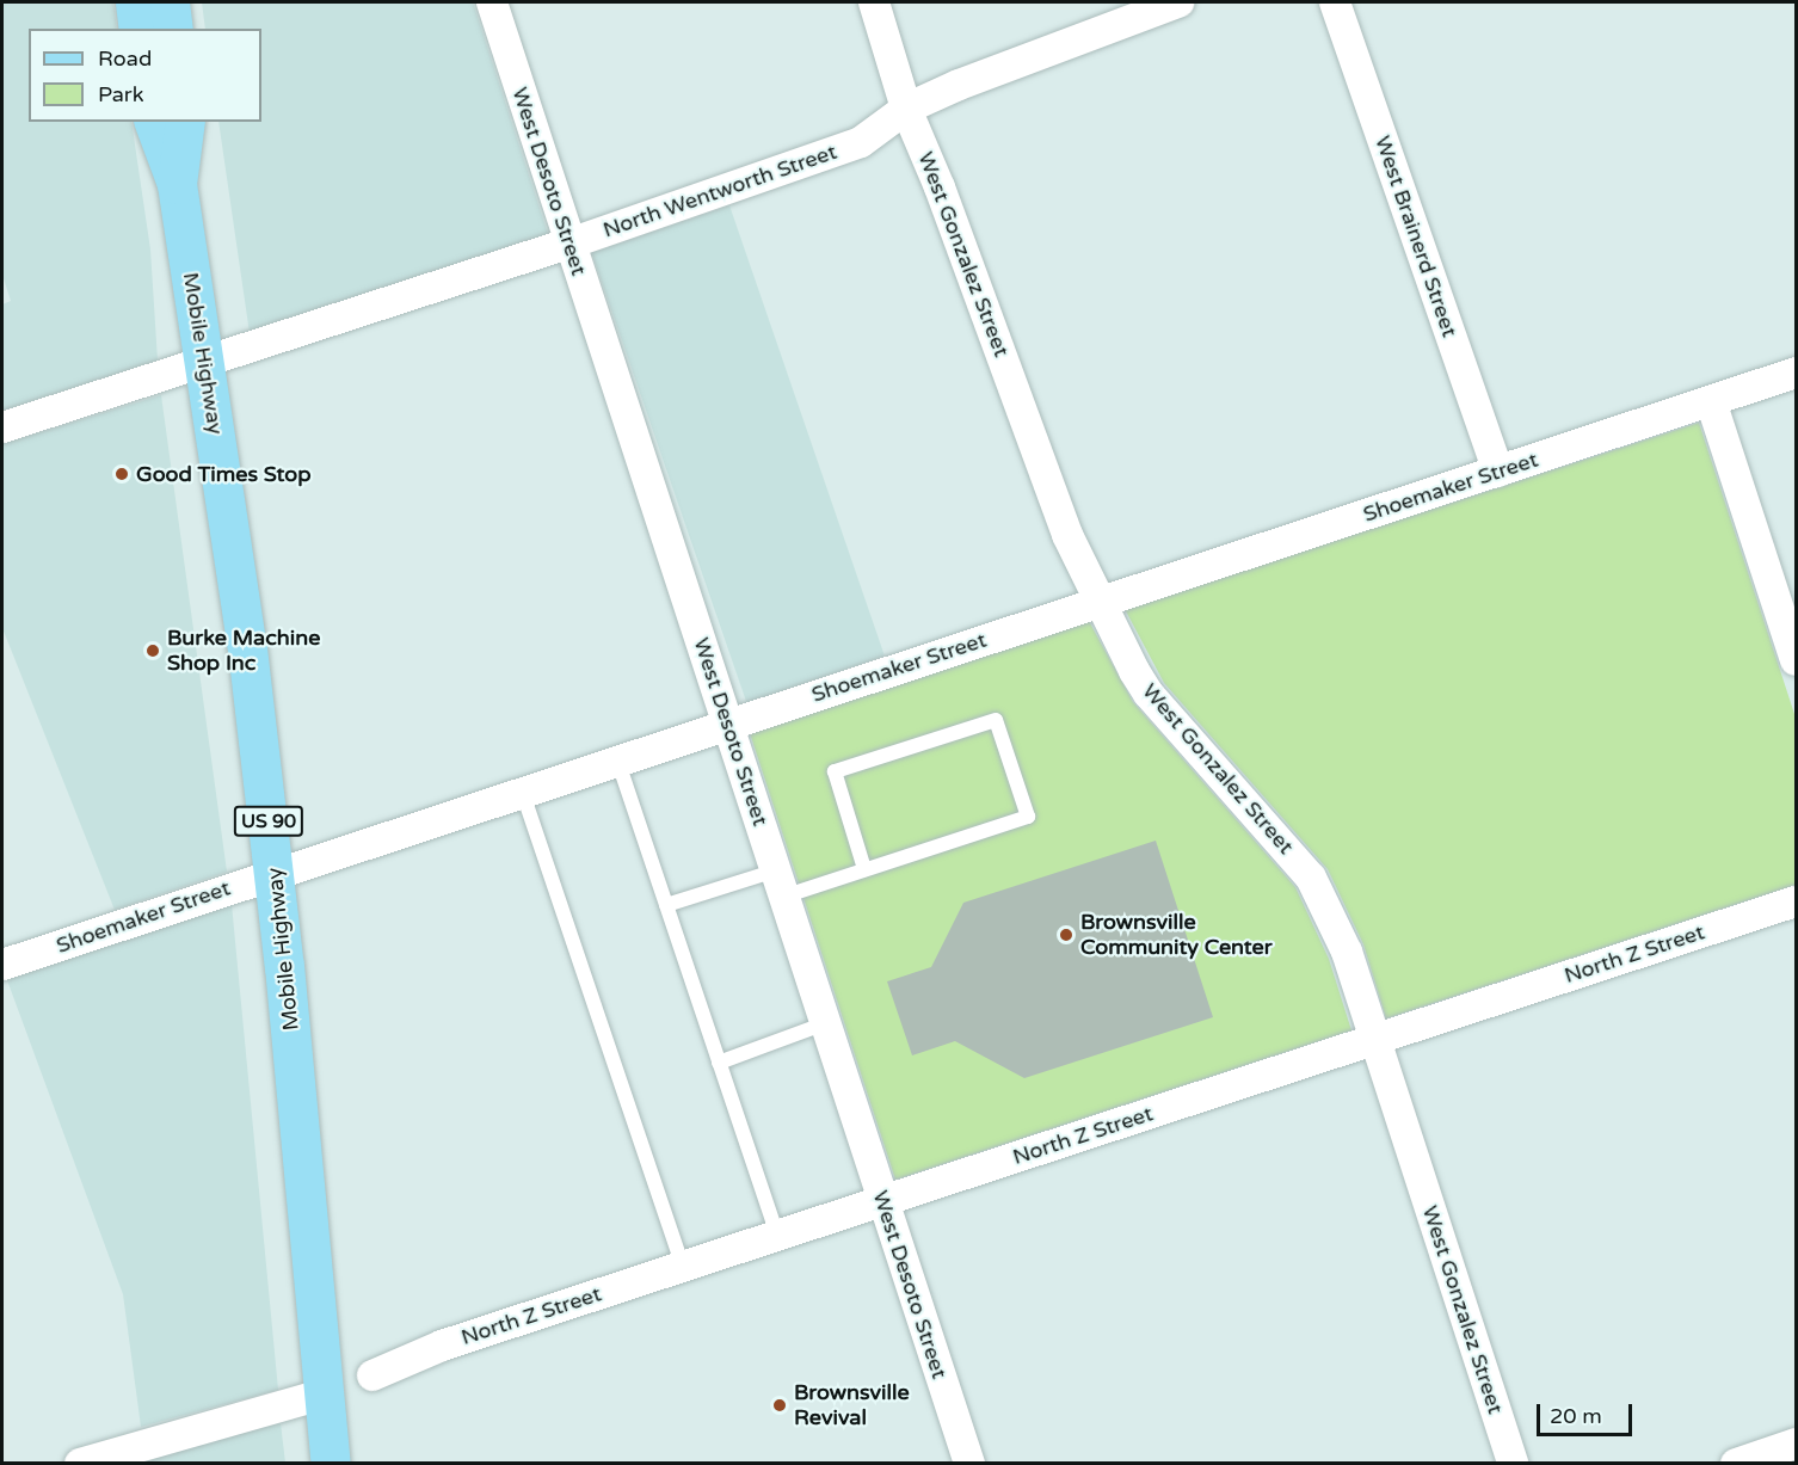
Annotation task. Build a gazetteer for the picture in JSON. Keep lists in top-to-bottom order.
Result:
{
  "streets": {
    "main road": ["Mobile Highway", "US 90"],
    "street": [
      "West Desoto Street",
      "North Wentworth Street",
      "West Brainerd Street",
      "West Gonzalez Street",
      "Shoemaker Street",
      "North Z Street"
    ]
  },
  "crossings": [
    ["West Desoto Street", "North Wentworth Street"],
    ["West Desoto Street", "Shoemaker Street"],
    ["West Desoto Street", "North Z Street"],
    ["North Wentworth Street", "West Gonzalez Street"],
    ["North Wentworth Street", "Mobile Highway"],
    ["West Brainerd Street", "Shoemaker Street"],
    ["West Gonzalez Street", "Shoemaker Street"],
    ["West Gonzalez Street", "North Z Street"],
    ["Mobile Highway", "Shoemaker Street"]
  ],
  "places": [
    "Good Times Stop",
    "Burke Machine Shop Inc",
    "Brownsville Community Center",
    "Brownsville Revival"
  ],
  "legend": ["Road", "Park"],
  "scale_bar": "20 m"
}
